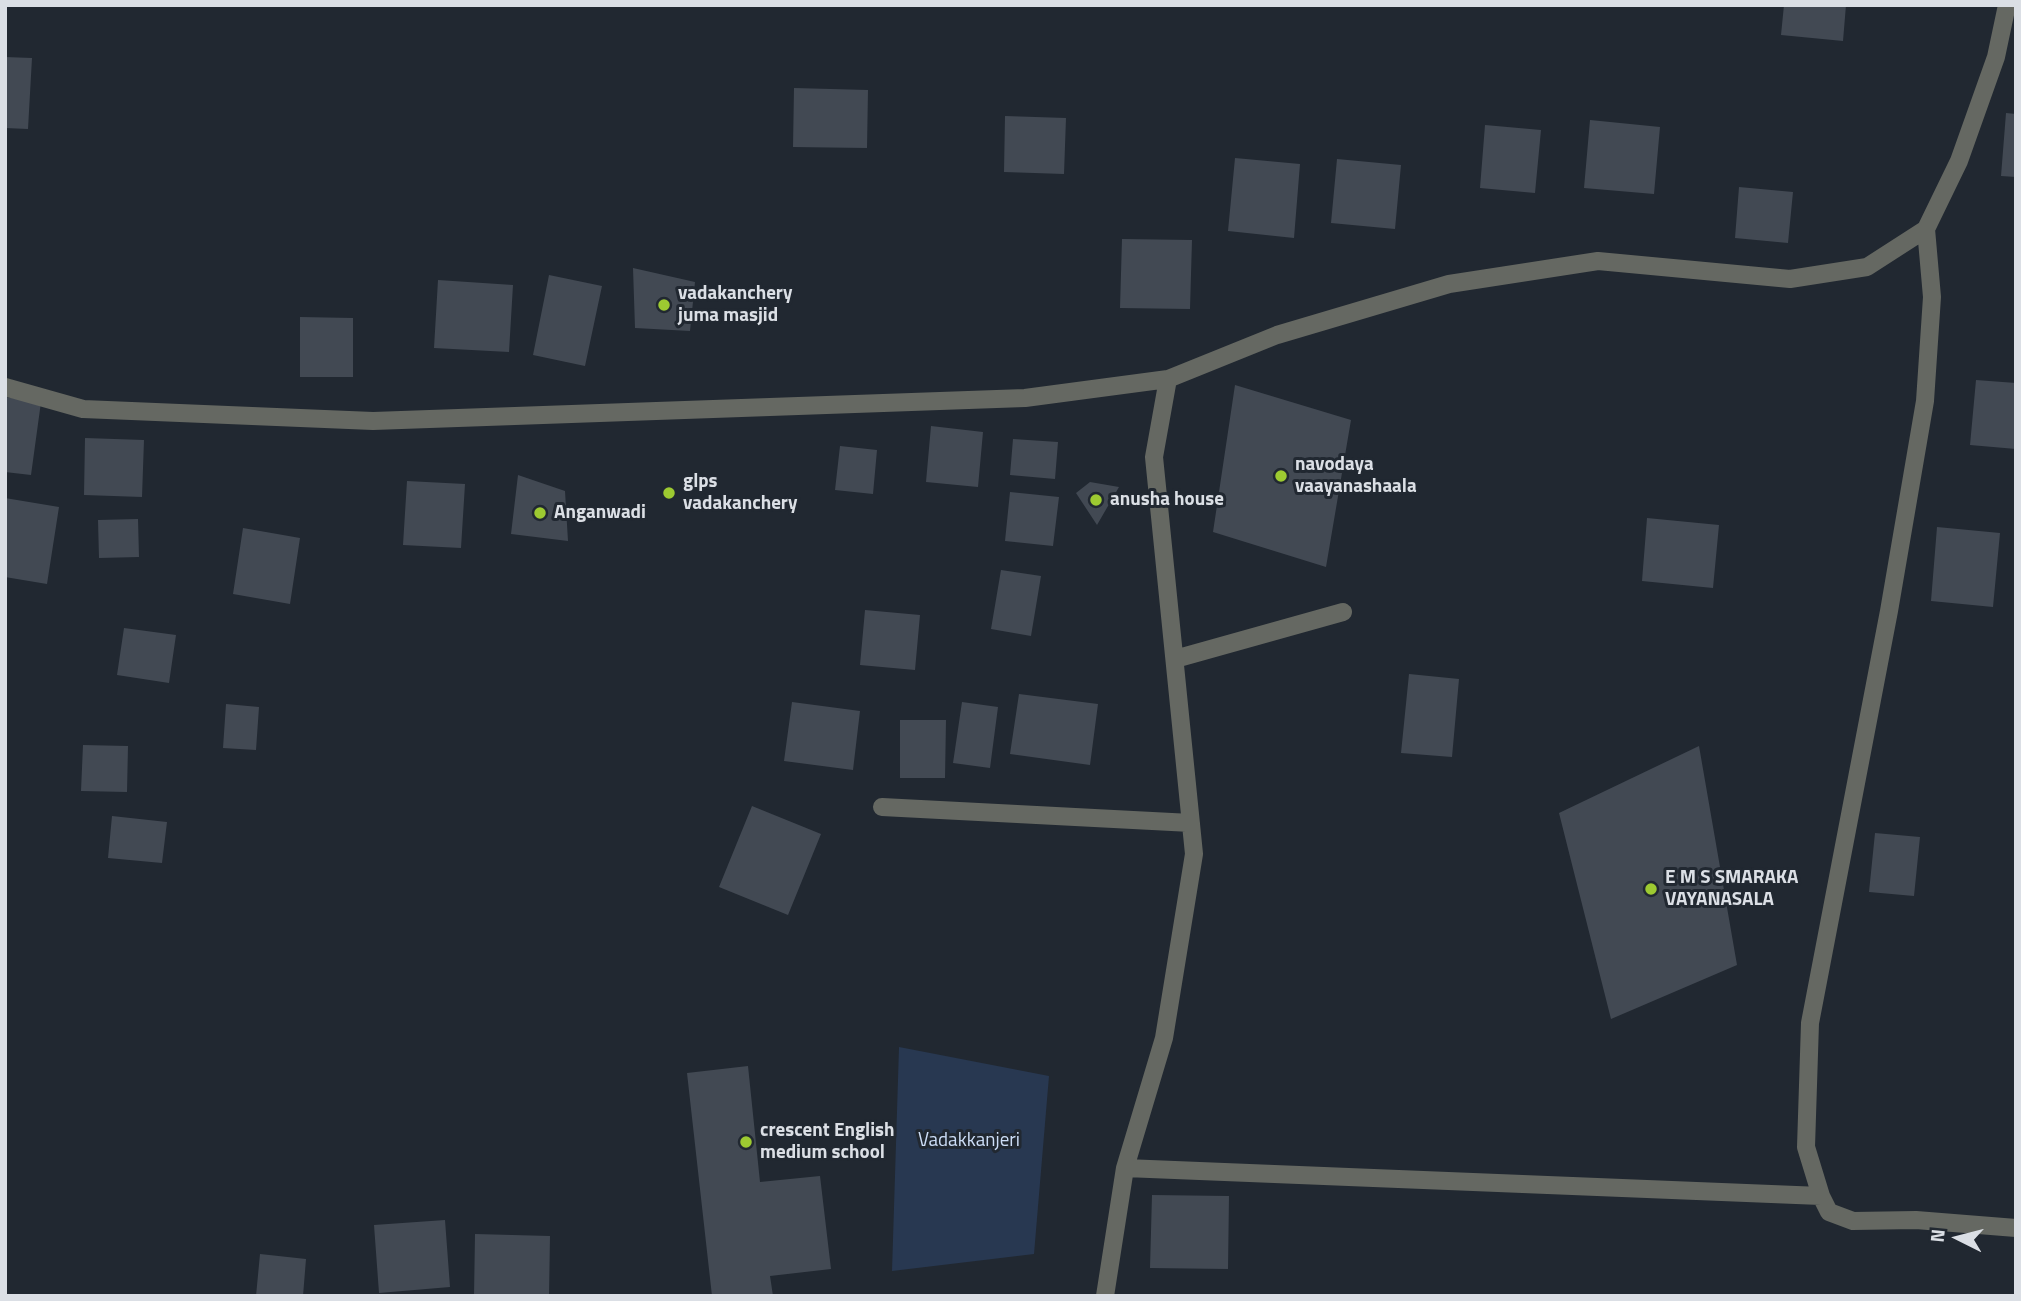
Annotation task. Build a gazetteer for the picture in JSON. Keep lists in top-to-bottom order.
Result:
{
  "parks": ["Vadakkanjeri"],
  "places": [
    "vadakanchery juma masjid",
    "navodaya vaayanashaala",
    "glps vadakanchery",
    "anusha house",
    "Anganwadi",
    "E M S SMARAKA VAYANASALA",
    "crescent English medium school"
  ],
  "north": "left"
}
